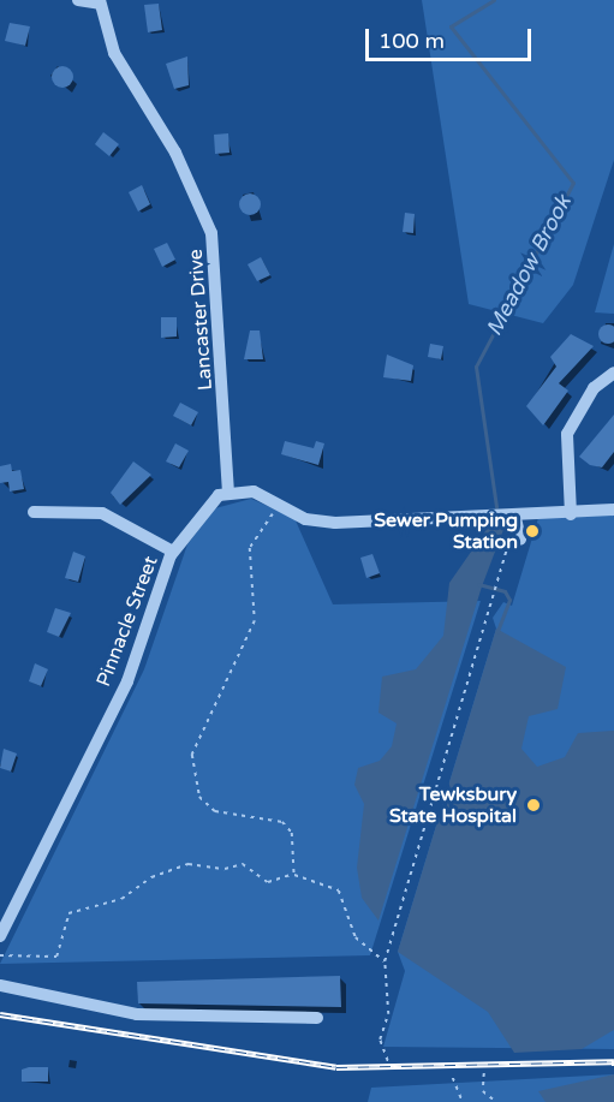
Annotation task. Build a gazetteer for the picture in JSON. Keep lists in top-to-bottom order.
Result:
{
  "streets": {
    "street": ["Lancaster Drive", "Pinnacle Street"]
  },
  "crossings": [
    ["Lancaster Drive", "Pinnacle Street"]
  ],
  "water": ["Meadow Brook"],
  "places": ["Sewer Pumping Station", "Tewksbury State Hospital"],
  "scale_bar": "100 m"
}
